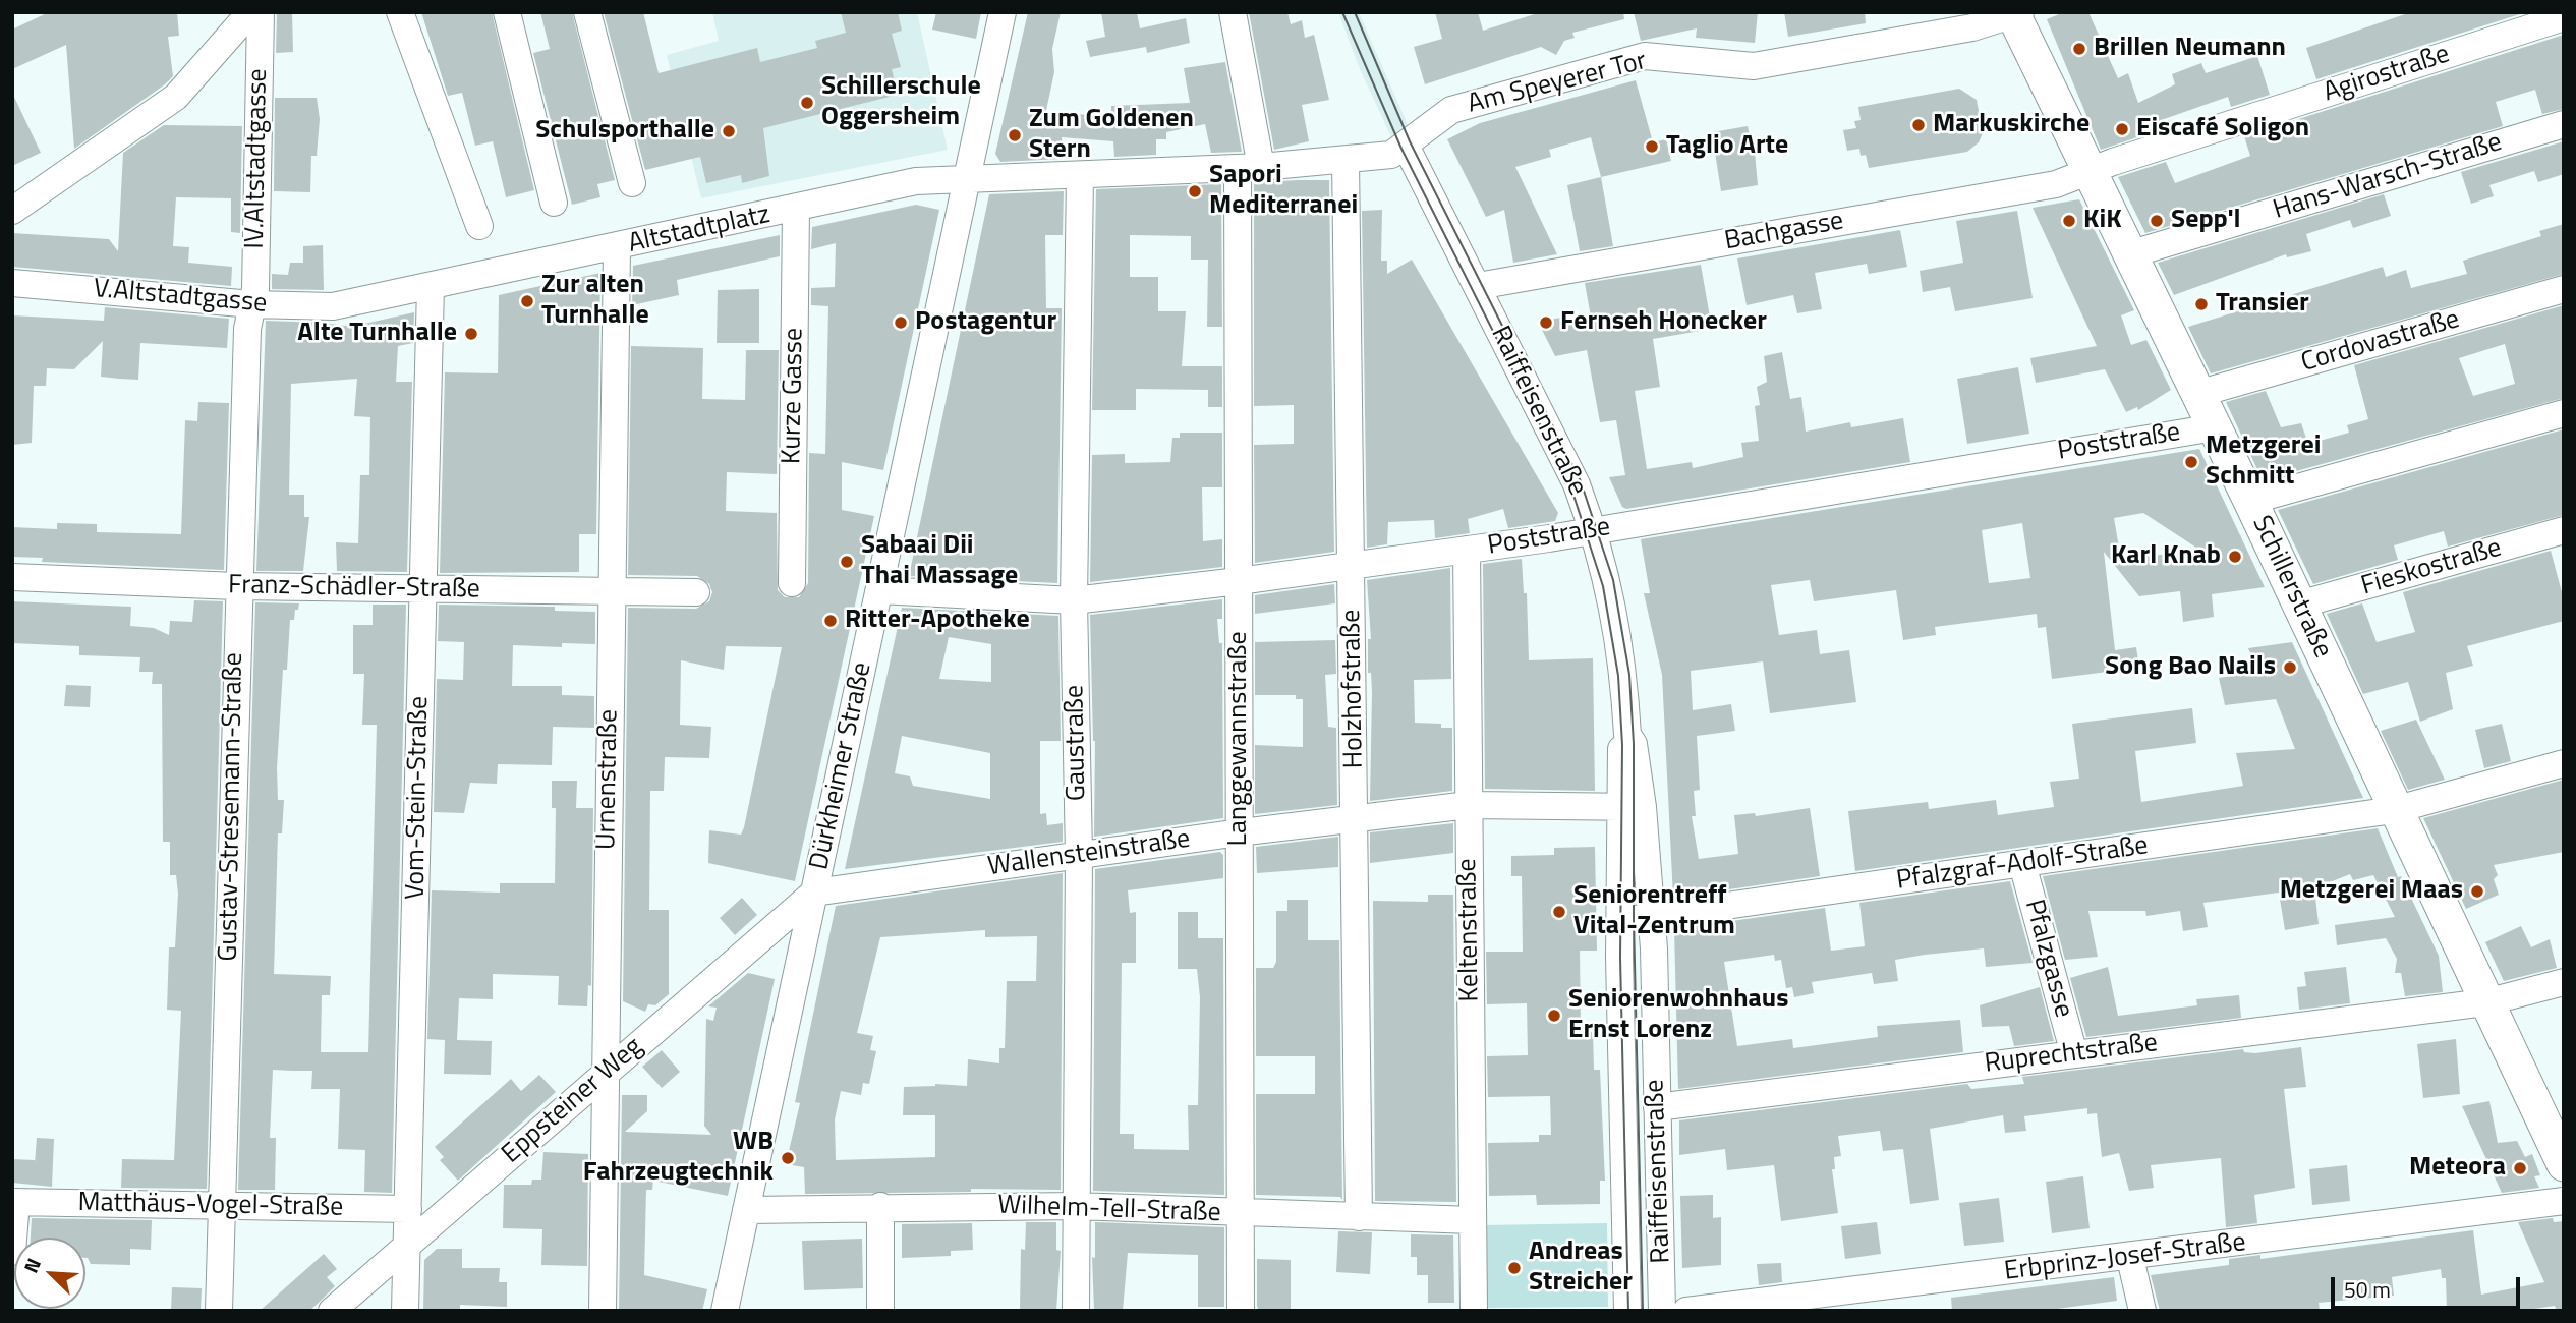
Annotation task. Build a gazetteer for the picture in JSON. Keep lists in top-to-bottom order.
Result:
{
  "streets": {
    "street": [
      "Agirostraße",
      "Am Speyerer Tor",
      "IV.Altstadtgasse",
      "Hans-Warsch-Straße",
      "Altstadtplatz",
      "Bachgasse",
      "V.Altstadtgasse",
      "Cordovastraße",
      "Kurze Gasse",
      "Raiffeisenstraße",
      "Poststraße",
      "Fieskostraße",
      "Schillerstraße",
      "Franz-Schädler-Straße",
      "Holzhofstraße",
      "Langgewannstraße",
      "Gaustraße",
      "Dürkheimer Straße",
      "Urnenstraße",
      "Vom-Stein-Straße",
      "Gustav-Stresemann-Straße",
      "Wallensteinstraße",
      "Pfalzgraf-Adolf-Straße",
      "Keltenstraße",
      "Pfalzgasse",
      "Ruprechtstraße",
      "Eppsteiner Weg",
      "Matthäus-Vogel-Straße",
      "Wilhelm-Tell-Straße",
      "Erbprinz-Josef-Straße"
    ]
  },
  "crossings": [
    ["Agirostraße", "Bachgasse"],
    ["Agirostraße", "Schillerstraße"],
    ["Am Speyerer Tor", "Altstadtplatz"],
    ["Am Speyerer Tor", "Raiffeisenstraße"],
    ["Am Speyerer Tor", "Schillerstraße"],
    ["Am Speyerer Tor", "Holzhofstraße"],
    ["Am Speyerer Tor", "Langgewannstraße"],
    ["IV.Altstadtgasse", "V.Altstadtgasse"],
    ["IV.Altstadtgasse", "Gustav-Stresemann-Straße"],
    ["Hans-Warsch-Straße", "Schillerstraße"],
    ["Altstadtplatz", "V.Altstadtgasse"],
    ["Altstadtplatz", "Kurze Gasse"],
    ["Altstadtplatz", "Langgewannstraße"],
    ["Altstadtplatz", "Gaustraße"],
    ["Altstadtplatz", "Dürkheimer Straße"],
    ["Altstadtplatz", "Urnenstraße"],
    ["Altstadtplatz", "Vom-Stein-Straße"],
    ["Bachgasse", "Raiffeisenstraße"],
    ["Bachgasse", "Schillerstraße"],
    ["V.Altstadtgasse", "Vom-Stein-Straße"],
    ["V.Altstadtgasse", "Gustav-Stresemann-Straße"],
    ["Cordovastraße", "Schillerstraße"],
    ["Raiffeisenstraße", "Poststraße"],
    ["Raiffeisenstraße", "Wallensteinstraße"],
    ["Raiffeisenstraße", "Pfalzgraf-Adolf-Straße"],
    ["Raiffeisenstraße", "Ruprechtstraße"],
    ["Poststraße", "Schillerstraße"],
    ["Poststraße", "Holzhofstraße"],
    ["Poststraße", "Langgewannstraße"],
    ["Poststraße", "Gaustraße"],
    ["Poststraße", "Dürkheimer Straße"],
    ["Poststraße", "Keltenstraße"],
    ["Fieskostraße", "Schillerstraße"],
    ["Schillerstraße", "Pfalzgraf-Adolf-Straße"],
    ["Schillerstraße", "Ruprechtstraße"],
    ["Franz-Schädler-Straße", "Urnenstraße"],
    ["Franz-Schädler-Straße", "Vom-Stein-Straße"],
    ["Franz-Schädler-Straße", "Gustav-Stresemann-Straße"],
    ["Holzhofstraße", "Wallensteinstraße"],
    ["Holzhofstraße", "Wilhelm-Tell-Straße"],
    ["Langgewannstraße", "Wallensteinstraße"],
    ["Langgewannstraße", "Wilhelm-Tell-Straße"],
    ["Gaustraße", "Wallensteinstraße"],
    ["Gaustraße", "Wilhelm-Tell-Straße"],
    ["Dürkheimer Straße", "Wallensteinstraße"],
    ["Dürkheimer Straße", "Eppsteiner Weg"],
    ["Dürkheimer Straße", "Wilhelm-Tell-Straße"],
    ["Urnenstraße", "Eppsteiner Weg"],
    ["Vom-Stein-Straße", "Eppsteiner Weg"],
    ["Vom-Stein-Straße", "Matthäus-Vogel-Straße"],
    ["Gustav-Stresemann-Straße", "Matthäus-Vogel-Straße"],
    ["Wallensteinstraße", "Keltenstraße"],
    ["Wallensteinstraße", "Eppsteiner Weg"],
    ["Pfalzgraf-Adolf-Straße", "Pfalzgasse"],
    ["Keltenstraße", "Wilhelm-Tell-Straße"],
    ["Pfalzgasse", "Ruprechtstraße"]
  ],
  "places": [
    "Brillen Neumann",
    "Schillerschule Oggersheim",
    "Markuskirche",
    "Eiscafé Soligon",
    "Schulsporthalle",
    "Zum Goldenen Stern",
    "Taglio Arte",
    "Sapori Mediterranei",
    "KiK",
    "Sepp'l",
    "Zur alten Turnhalle",
    "Transier",
    "Postagentur",
    "Fernseh Honecker",
    "Alte Turnhalle",
    "Metzgerei Schmitt",
    "Karl Knab",
    "Sabaai Dii Thai Massage",
    "Ritter-Apotheke",
    "Song Bao Nails",
    "Metzgerei Maas",
    "Seniorentreff Vital-Zentrum",
    "Seniorenwohnhaus Ernst Lorenz",
    "WB Fahrzeugtechnik",
    "Meteora",
    "Andreas Streicher"
  ],
  "scale_bar": "50 m",
  "north": "top left"
}
